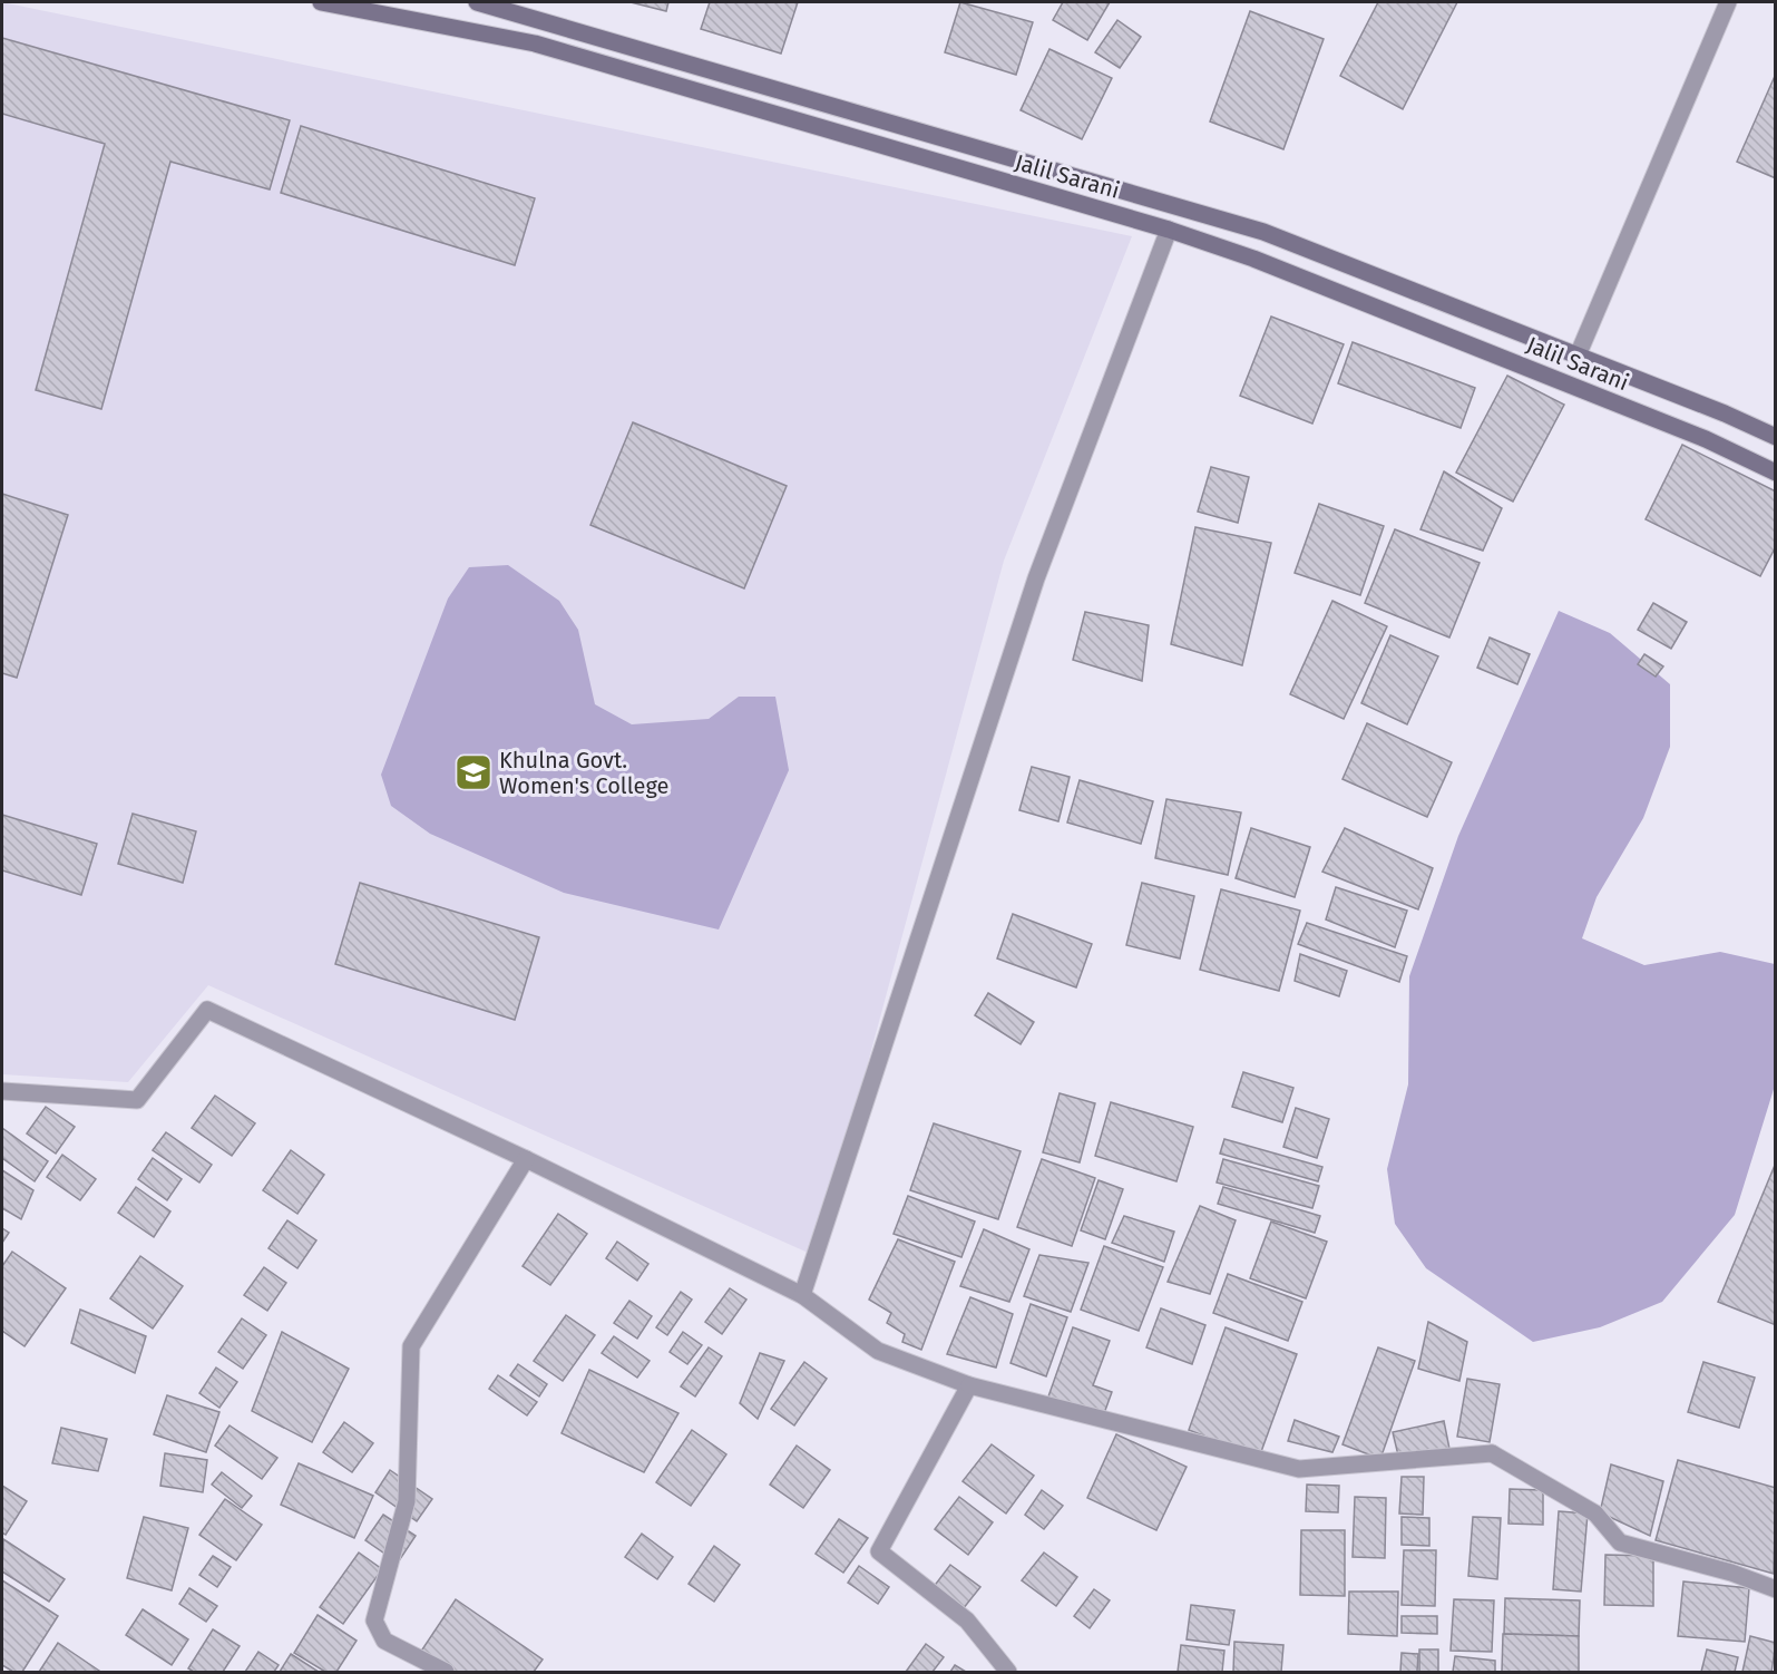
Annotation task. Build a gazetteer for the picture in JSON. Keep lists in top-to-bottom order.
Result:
{
  "streets": {
    "main road": ["Jalil Sarani"]
  },
  "places": {
    "school or university": ["Khulna Govt. Women's College"]
  }
}
